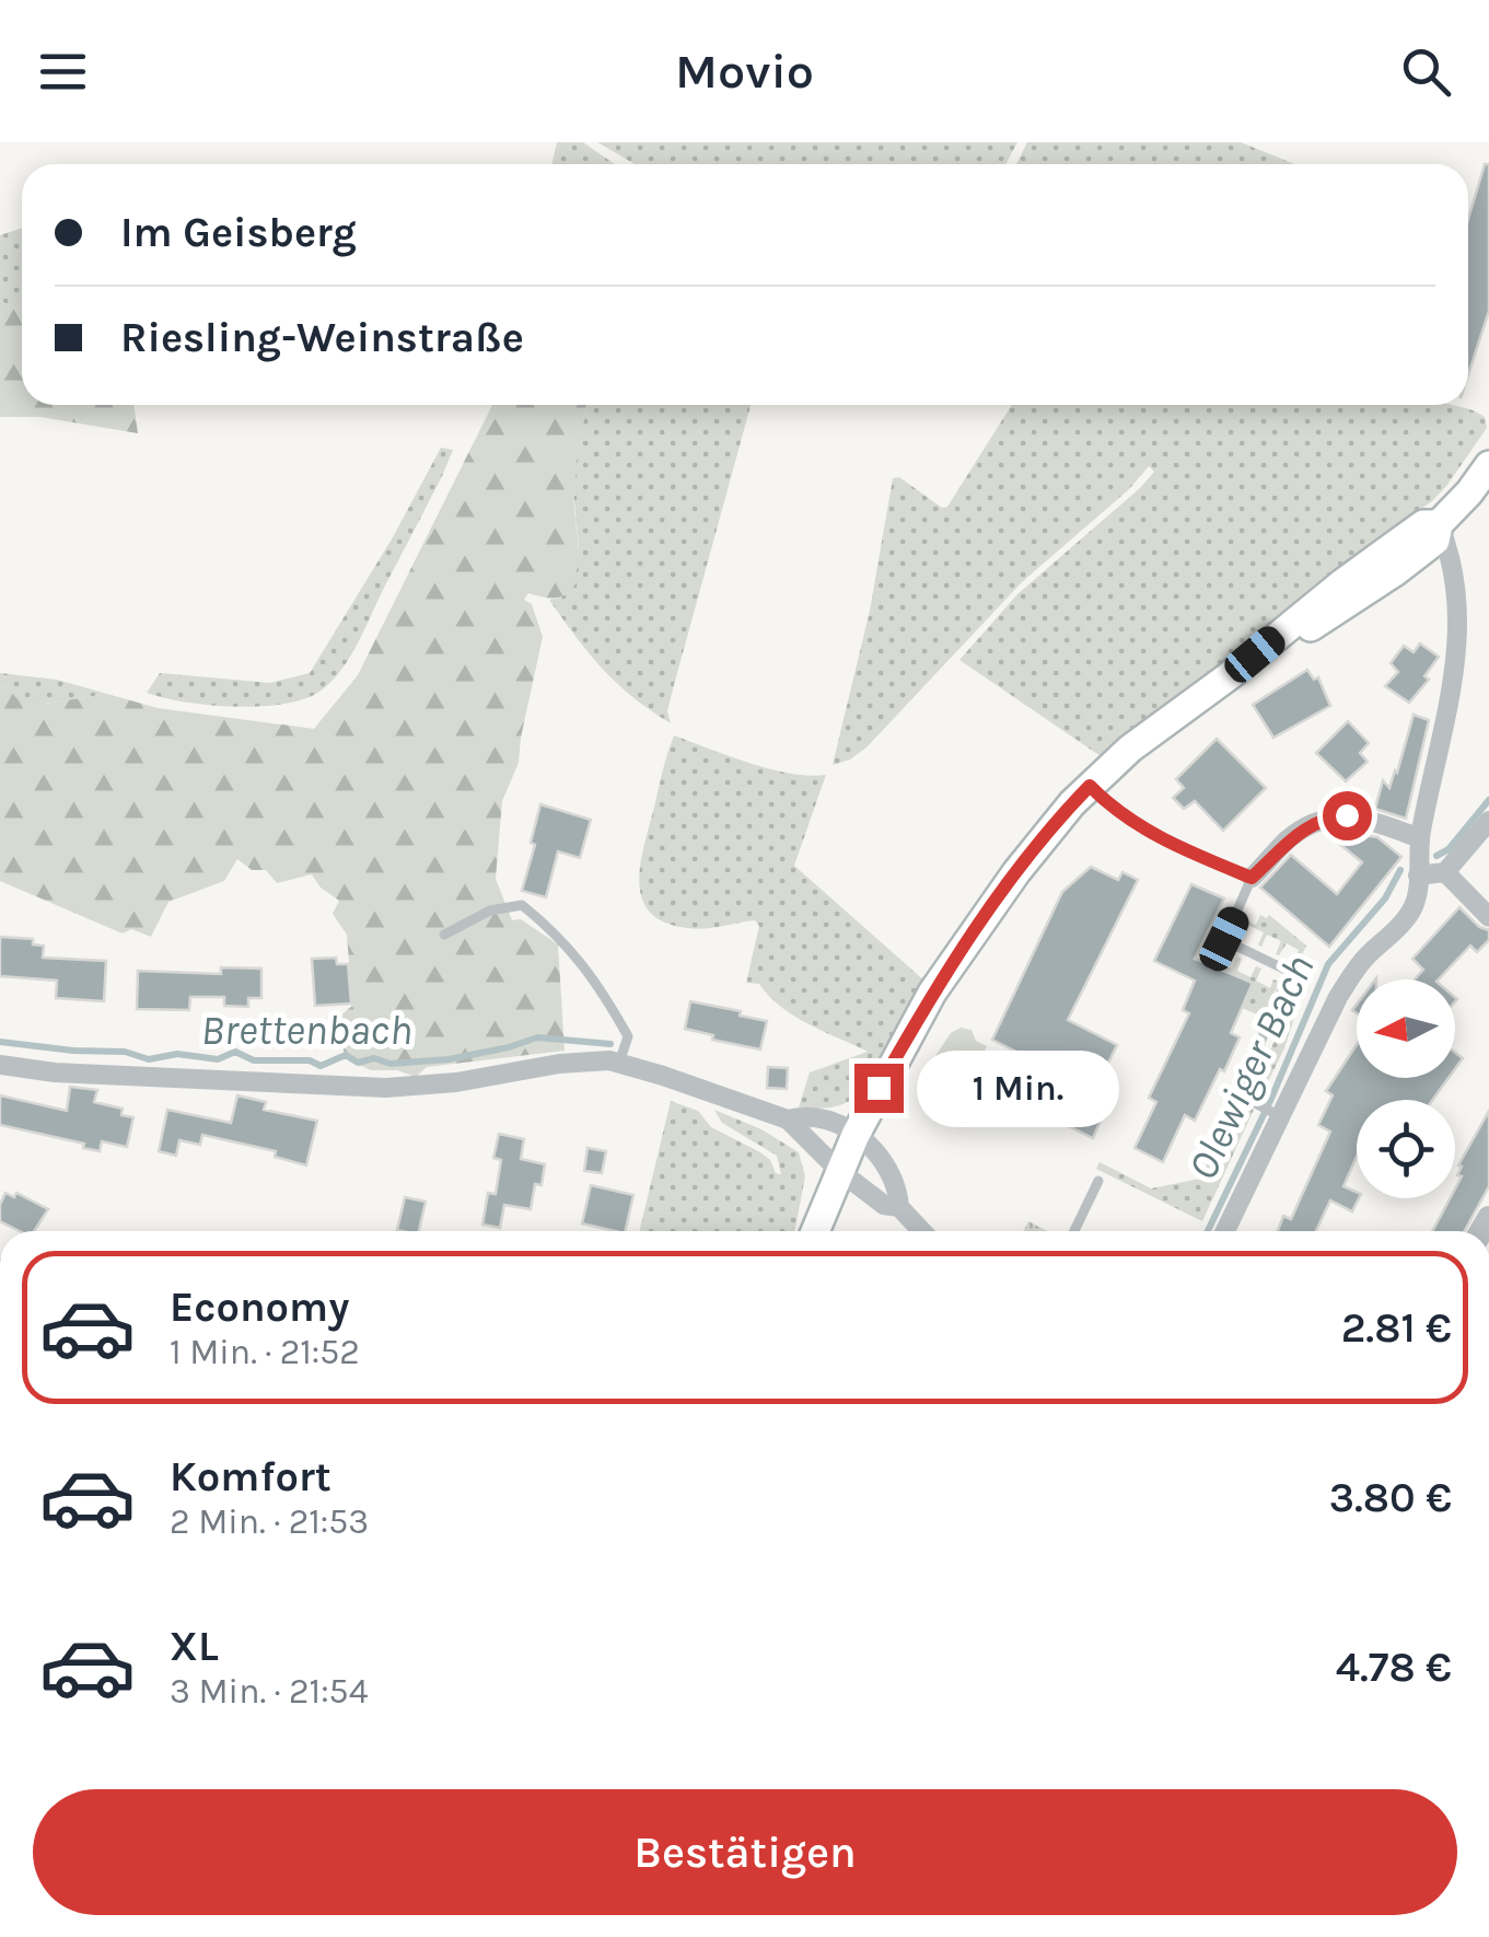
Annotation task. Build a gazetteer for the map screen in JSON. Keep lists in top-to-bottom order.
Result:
{
  "water": ["Brettenbach", "Olewiger Bach"],
  "north": "left",
  "page": {
    "header": "Movio",
    "banner": ["Im Geisberg", "Riesling-Weinstraße"],
    "bubble": "1 Min.",
    "list": [
      {
        "name": "Economy",
        "note": "1 Min. · 21:52",
        "value": "2.81 €"
      },
      {
        "name": "Komfort",
        "note": "2 Min. · 21:53",
        "value": "3.80 €"
      },
      {
        "name": "XL",
        "note": "3 Min. · 21:54",
        "value": "4.78 €"
      }
    ],
    "buttons": "Bestätigen"
  }
}
